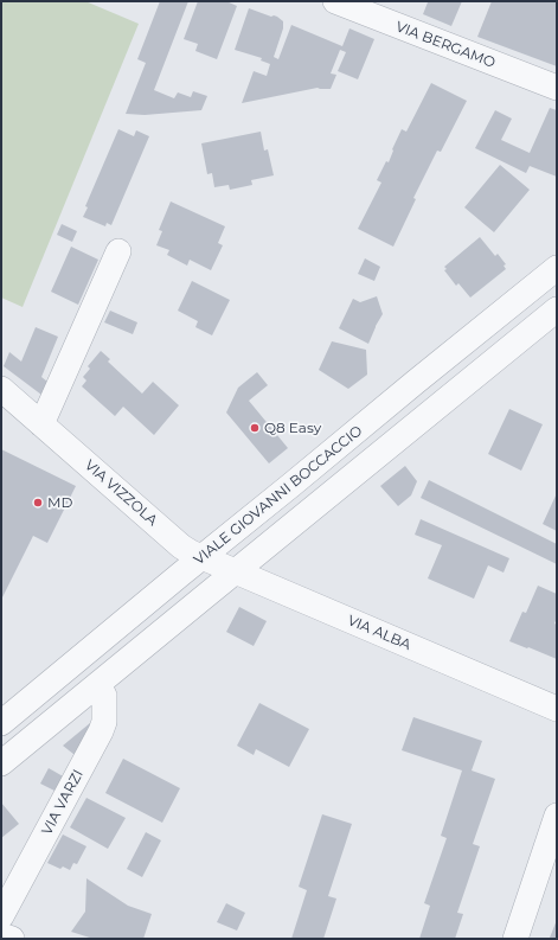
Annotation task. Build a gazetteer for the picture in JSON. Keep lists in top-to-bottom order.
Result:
{
  "streets": {
    "street": [
      "VIA BERGAMO",
      "VIA VIZZOLA",
      "VIALE GIOVANNI BOCCACCIO",
      "VIA ALBA",
      "VIA VARZI"
    ]
  },
  "crossings": [
    ["VIA VIZZOLA", "VIALE GIOVANNI BOCCACCIO"],
    ["VIA VIZZOLA", "VIA ALBA"],
    ["VIALE GIOVANNI BOCCACCIO", "VIA ALBA"]
  ],
  "places": ["Q8 Easy", "MD"]
}
